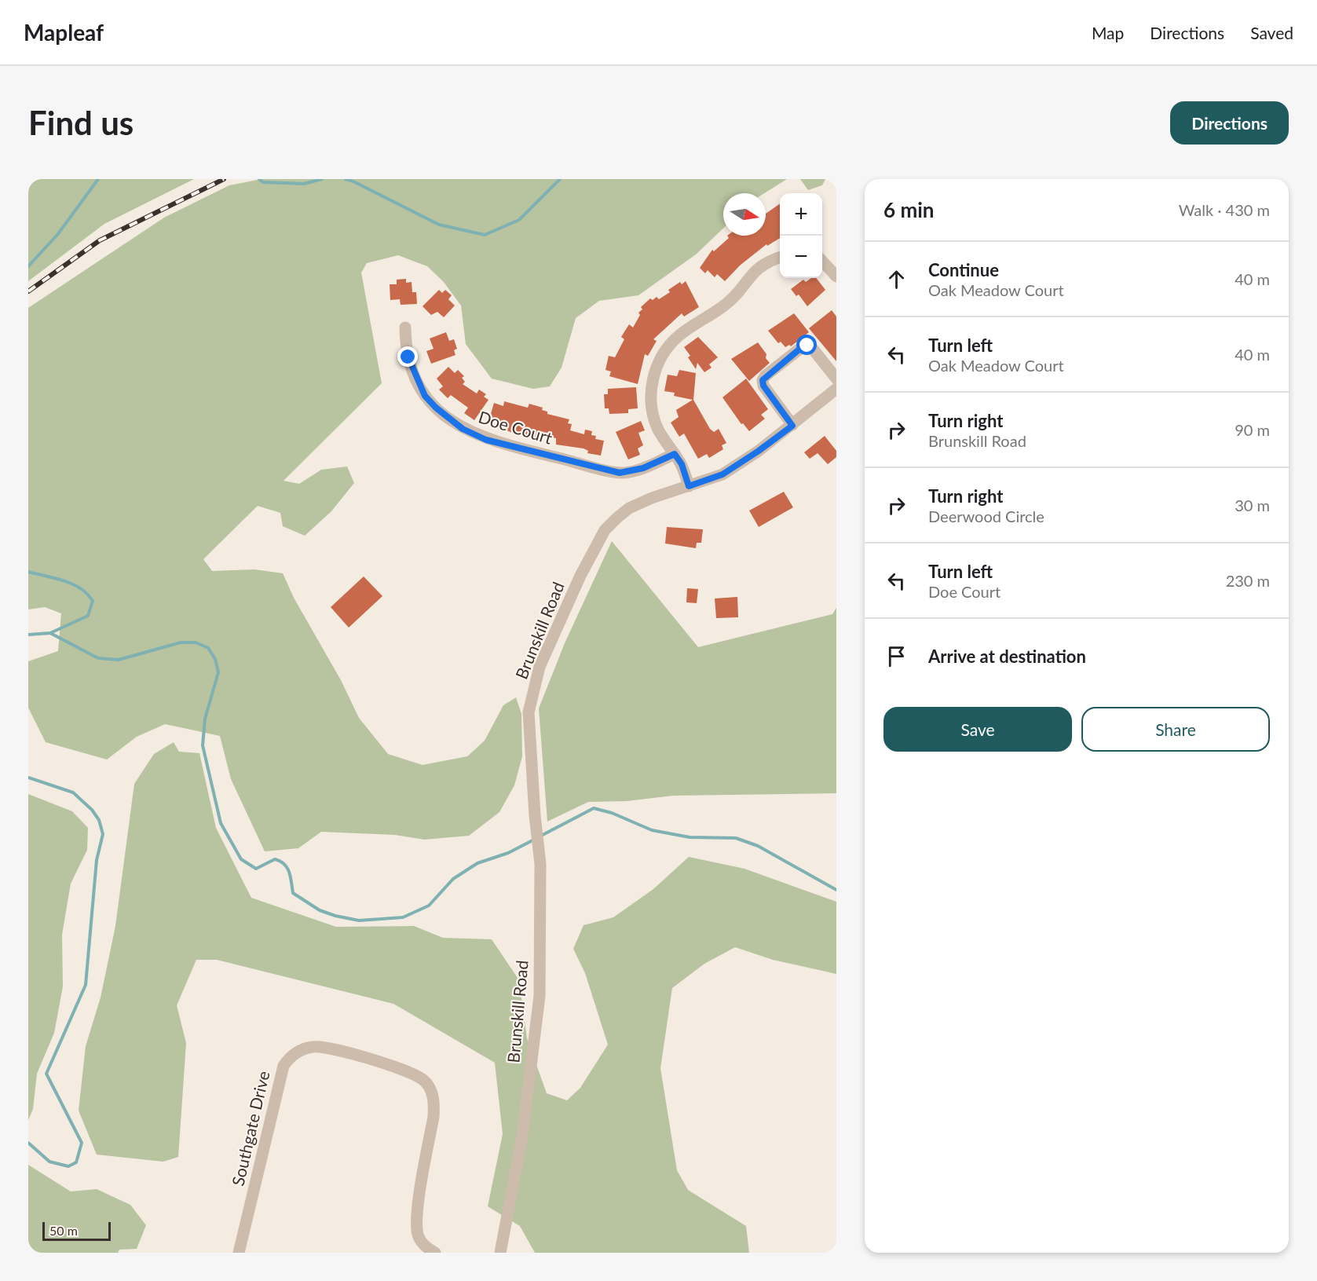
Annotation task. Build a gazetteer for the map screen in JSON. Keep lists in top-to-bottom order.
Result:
{
  "streets": {
    "street": ["Doe Court", "Brunskill Road", "Southgate Drive"]
  },
  "scale_bar": "50 m",
  "north": "right",
  "page": {
    "header": "Mapleaf",
    "nav": ["Map", "Directions", "Saved"],
    "buttons": [
      "Directions",
      ["Save", "Share"]
    ],
    "title": "Find us",
    "heading": ["6 min", "Walk · 430 m"],
    "map_buttons": ["+", "−"],
    "list": [
      ["Continue", "Oak Meadow Court", "40 m"],
      ["Turn left", "Oak Meadow Court", "40 m"],
      ["Turn right", "Brunskill Road", "90 m"],
      ["Turn right", "Deerwood Circle", "30 m"],
      ["Turn left", "Doe Court", "230 m"],
      "Arrive at destination"
    ],
    "scale": "50 m"
  }
}
